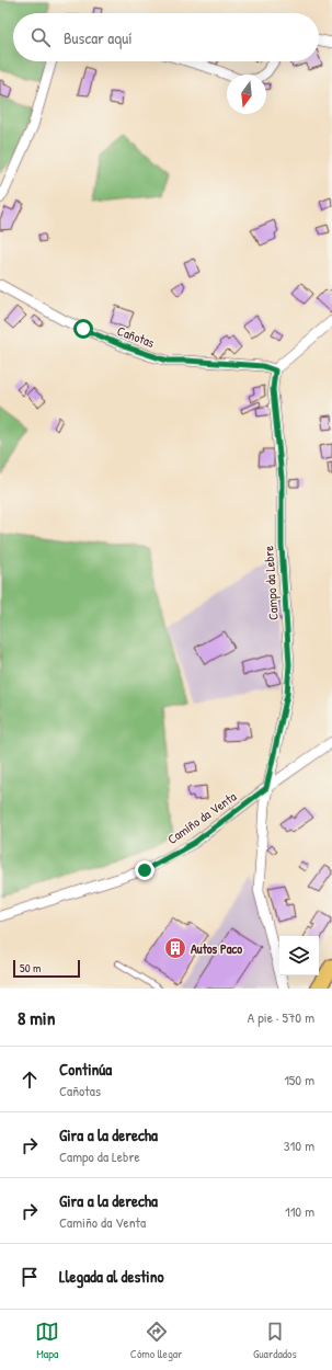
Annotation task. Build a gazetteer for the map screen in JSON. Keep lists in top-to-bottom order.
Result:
{
  "streets": {
    "street": ["Cañotas", "Campo da Lebre", "Camiño da Venta"]
  },
  "crossings": [
    ["Cañotas", "Campo da Lebre"],
    ["Campo da Lebre", "Camiño da Venta"]
  ],
  "places": {
    "building": ["Autos Paco"]
  },
  "scale_bar": "50 m",
  "north": "bottom",
  "page": {
    "search": "Buscar aquí",
    "scale": "50 m",
    "heading": ["8 min", "A pie · 570 m"],
    "list": [
      ["Continúa", "Cañotas", "150 m"],
      ["Gira a la derecha", "Campo da Lebre", "310 m"],
      ["Gira a la derecha", "Camiño da Venta", "110 m"],
      "Llegada al destino"
    ],
    "nav": ["Mapa", "Cómo llegar", "Guardados"]
  }
}
